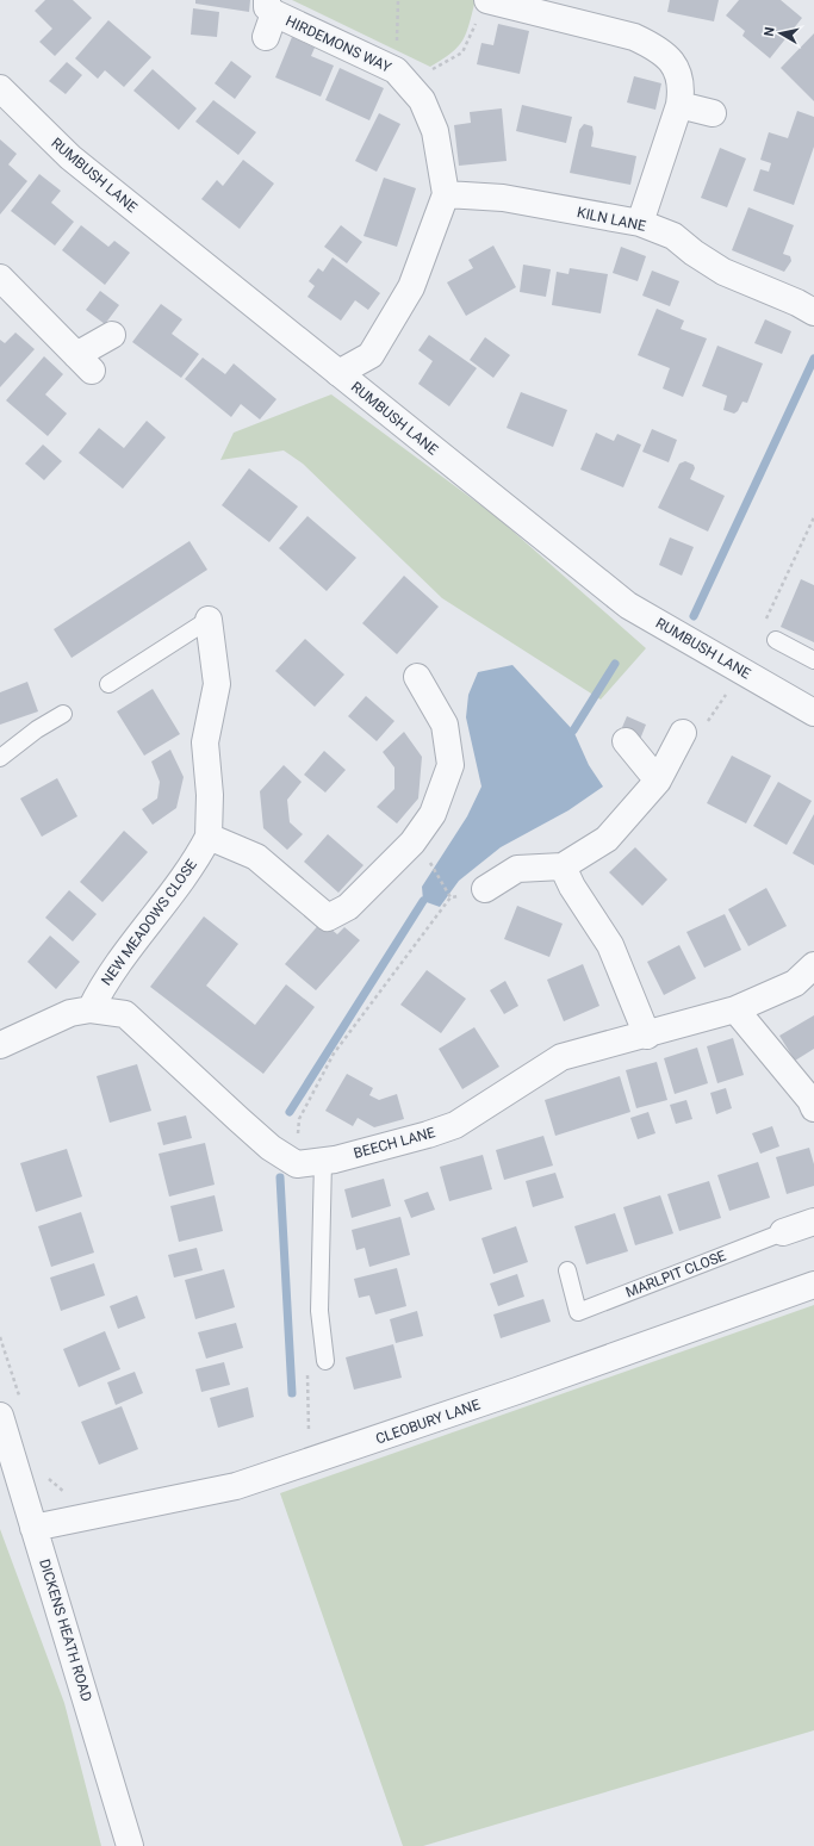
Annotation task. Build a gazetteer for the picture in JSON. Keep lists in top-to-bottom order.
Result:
{
  "streets": {
    "street": [
      "HIRDEMONS WAY",
      "RUMBUSH LANE",
      "KILN LANE",
      "NEW MEADOWS CLOSE",
      "BEECH LANE",
      "MARLPIT CLOSE",
      "CLEOBURY LANE",
      "DICKENS HEATH ROAD"
    ]
  },
  "crossings": [
    ["HIRDEMONS WAY", "KILN LANE"],
    ["CLEOBURY LANE", "DICKENS HEATH ROAD"]
  ],
  "north": "left"
}
